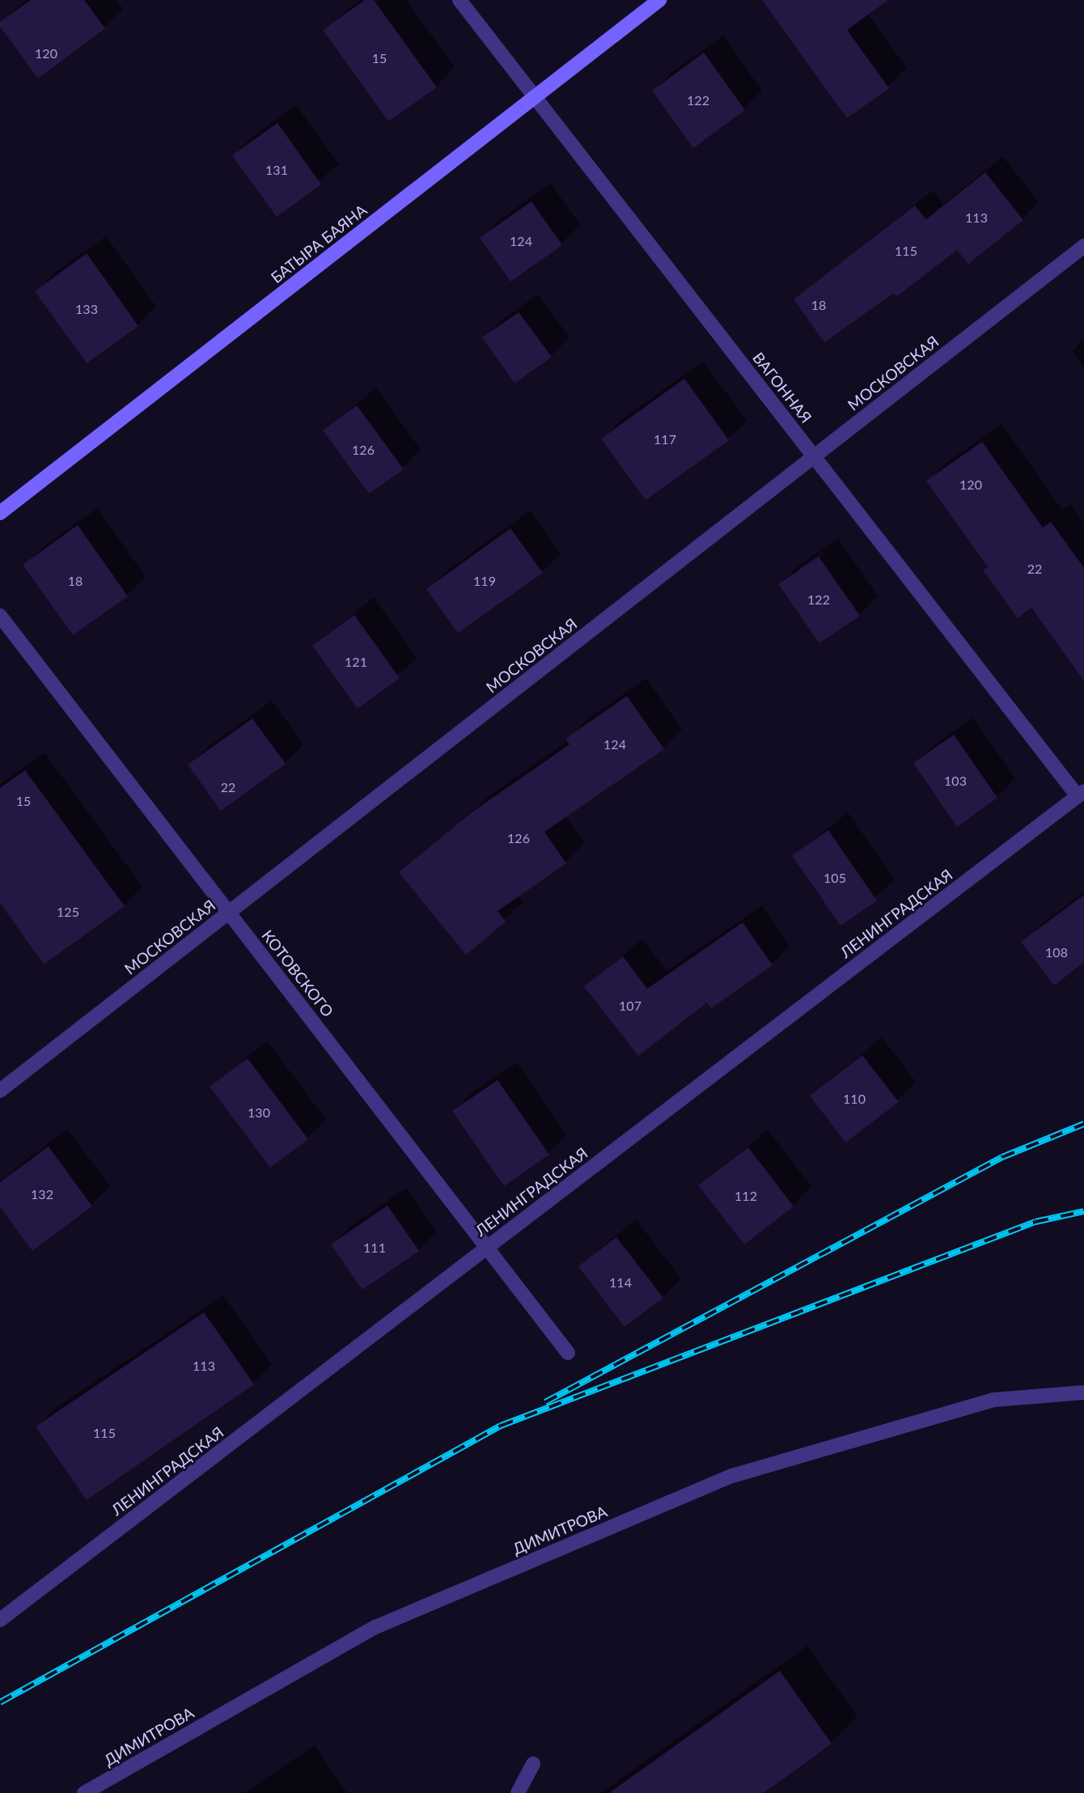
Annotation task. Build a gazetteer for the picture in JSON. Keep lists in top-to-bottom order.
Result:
{
  "streets": {
    "street": [
      "БАТЫРА БАЯНА",
      "МОСКОВСКАЯ",
      "ВАГОННАЯ",
      "ЛЕНИНГРАДСКАЯ",
      "КОТОВСКОГО",
      "ДИМИТРОВА"
    ]
  },
  "crossings": [
    ["БАТЫРА БАЯНА", "ВАГОННАЯ"],
    ["МОСКОВСКАЯ", "ВАГОННАЯ"],
    ["МОСКОВСКАЯ", "КОТОВСКОГО"],
    ["ВАГОННАЯ", "ЛЕНИНГРАДСКАЯ"],
    ["ЛЕНИНГРАДСКАЯ", "КОТОВСКОГО"]
  ],
  "house_numbers": [
    "120",
    "15",
    "122",
    "131",
    "113",
    "124",
    "115",
    "18",
    "133",
    "117",
    "126",
    "120",
    "22",
    "18",
    "119",
    "122",
    "121",
    "124",
    "103",
    "22",
    "15",
    "126",
    "105",
    "125",
    "108",
    "107",
    "110",
    "130",
    "132",
    "112",
    "111",
    "114",
    "113",
    "115"
  ]
}
